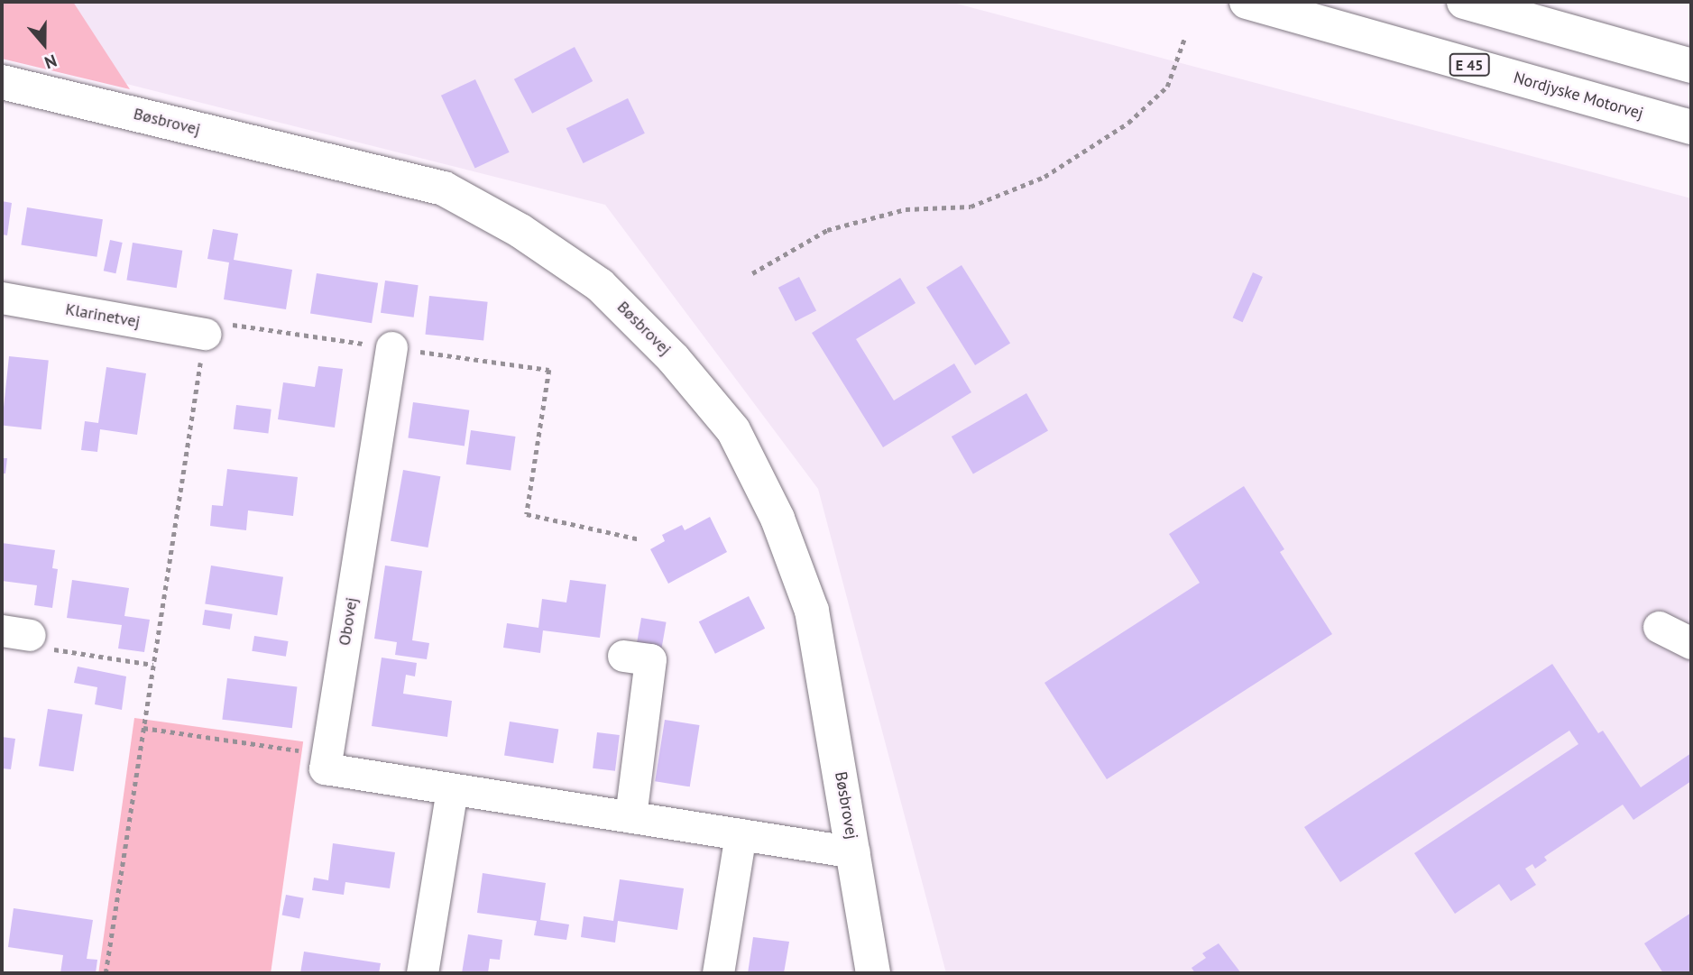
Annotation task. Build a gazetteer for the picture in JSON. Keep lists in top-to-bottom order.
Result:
{
  "streets": {
    "main road": ["E 45", "Nordjyske Motorvej", "Bøsbrovej"],
    "street": ["Klarinetvej", "Obovej"]
  },
  "north": "bottom"
}
